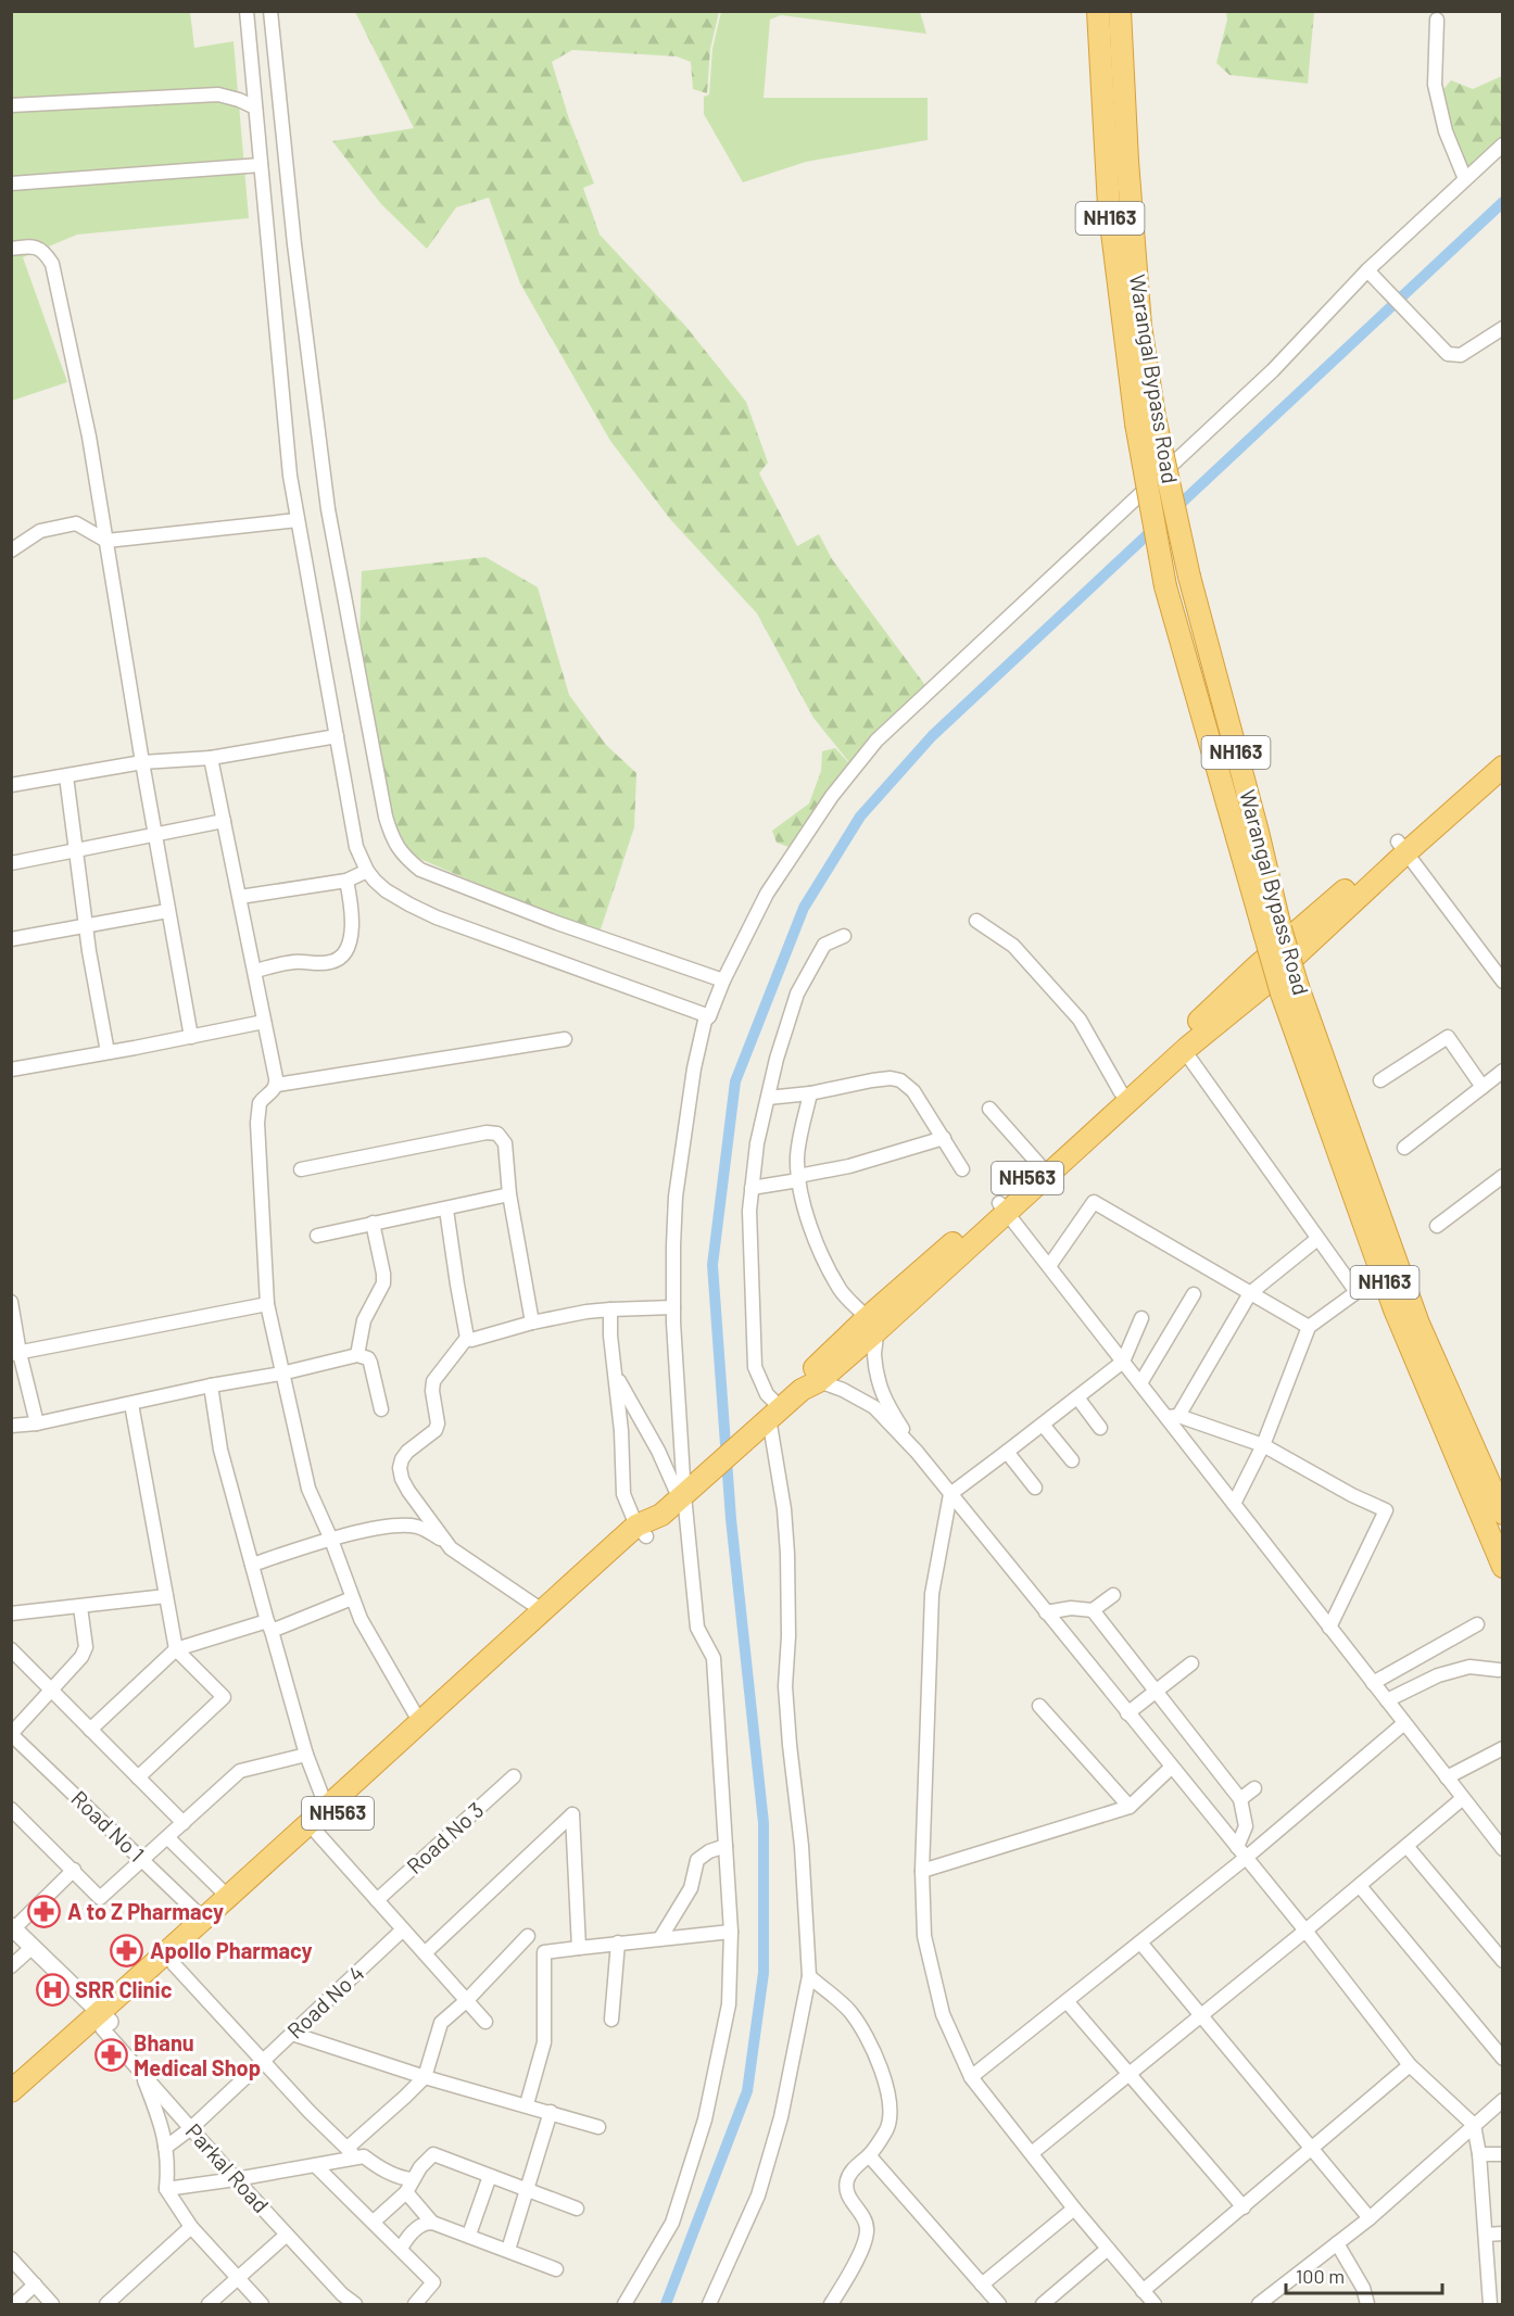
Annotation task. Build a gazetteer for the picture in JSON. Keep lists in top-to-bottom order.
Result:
{
  "streets": {
    "highway": ["NH163", "Warangal Bypass Road", "NH563"],
    "street": [
      "Road No 1",
      "Road No 3",
      "Road No 4",
      "Parkal Road"
    ]
  },
  "crossings": [
    ["NH163", "Warangal Bypass Road"],
    ["NH563", "Road No 1"],
    ["NH563", "Parkal Road"],
    ["Road No 4", "Parkal Road"]
  ],
  "places": {
    "pharmacy": ["A to Z Pharmacy", "Apollo Pharmacy", "Bhanu Medical Shop"],
    "hospital": ["SRR Clinic"]
  },
  "scale_bar": "100 m"
}
